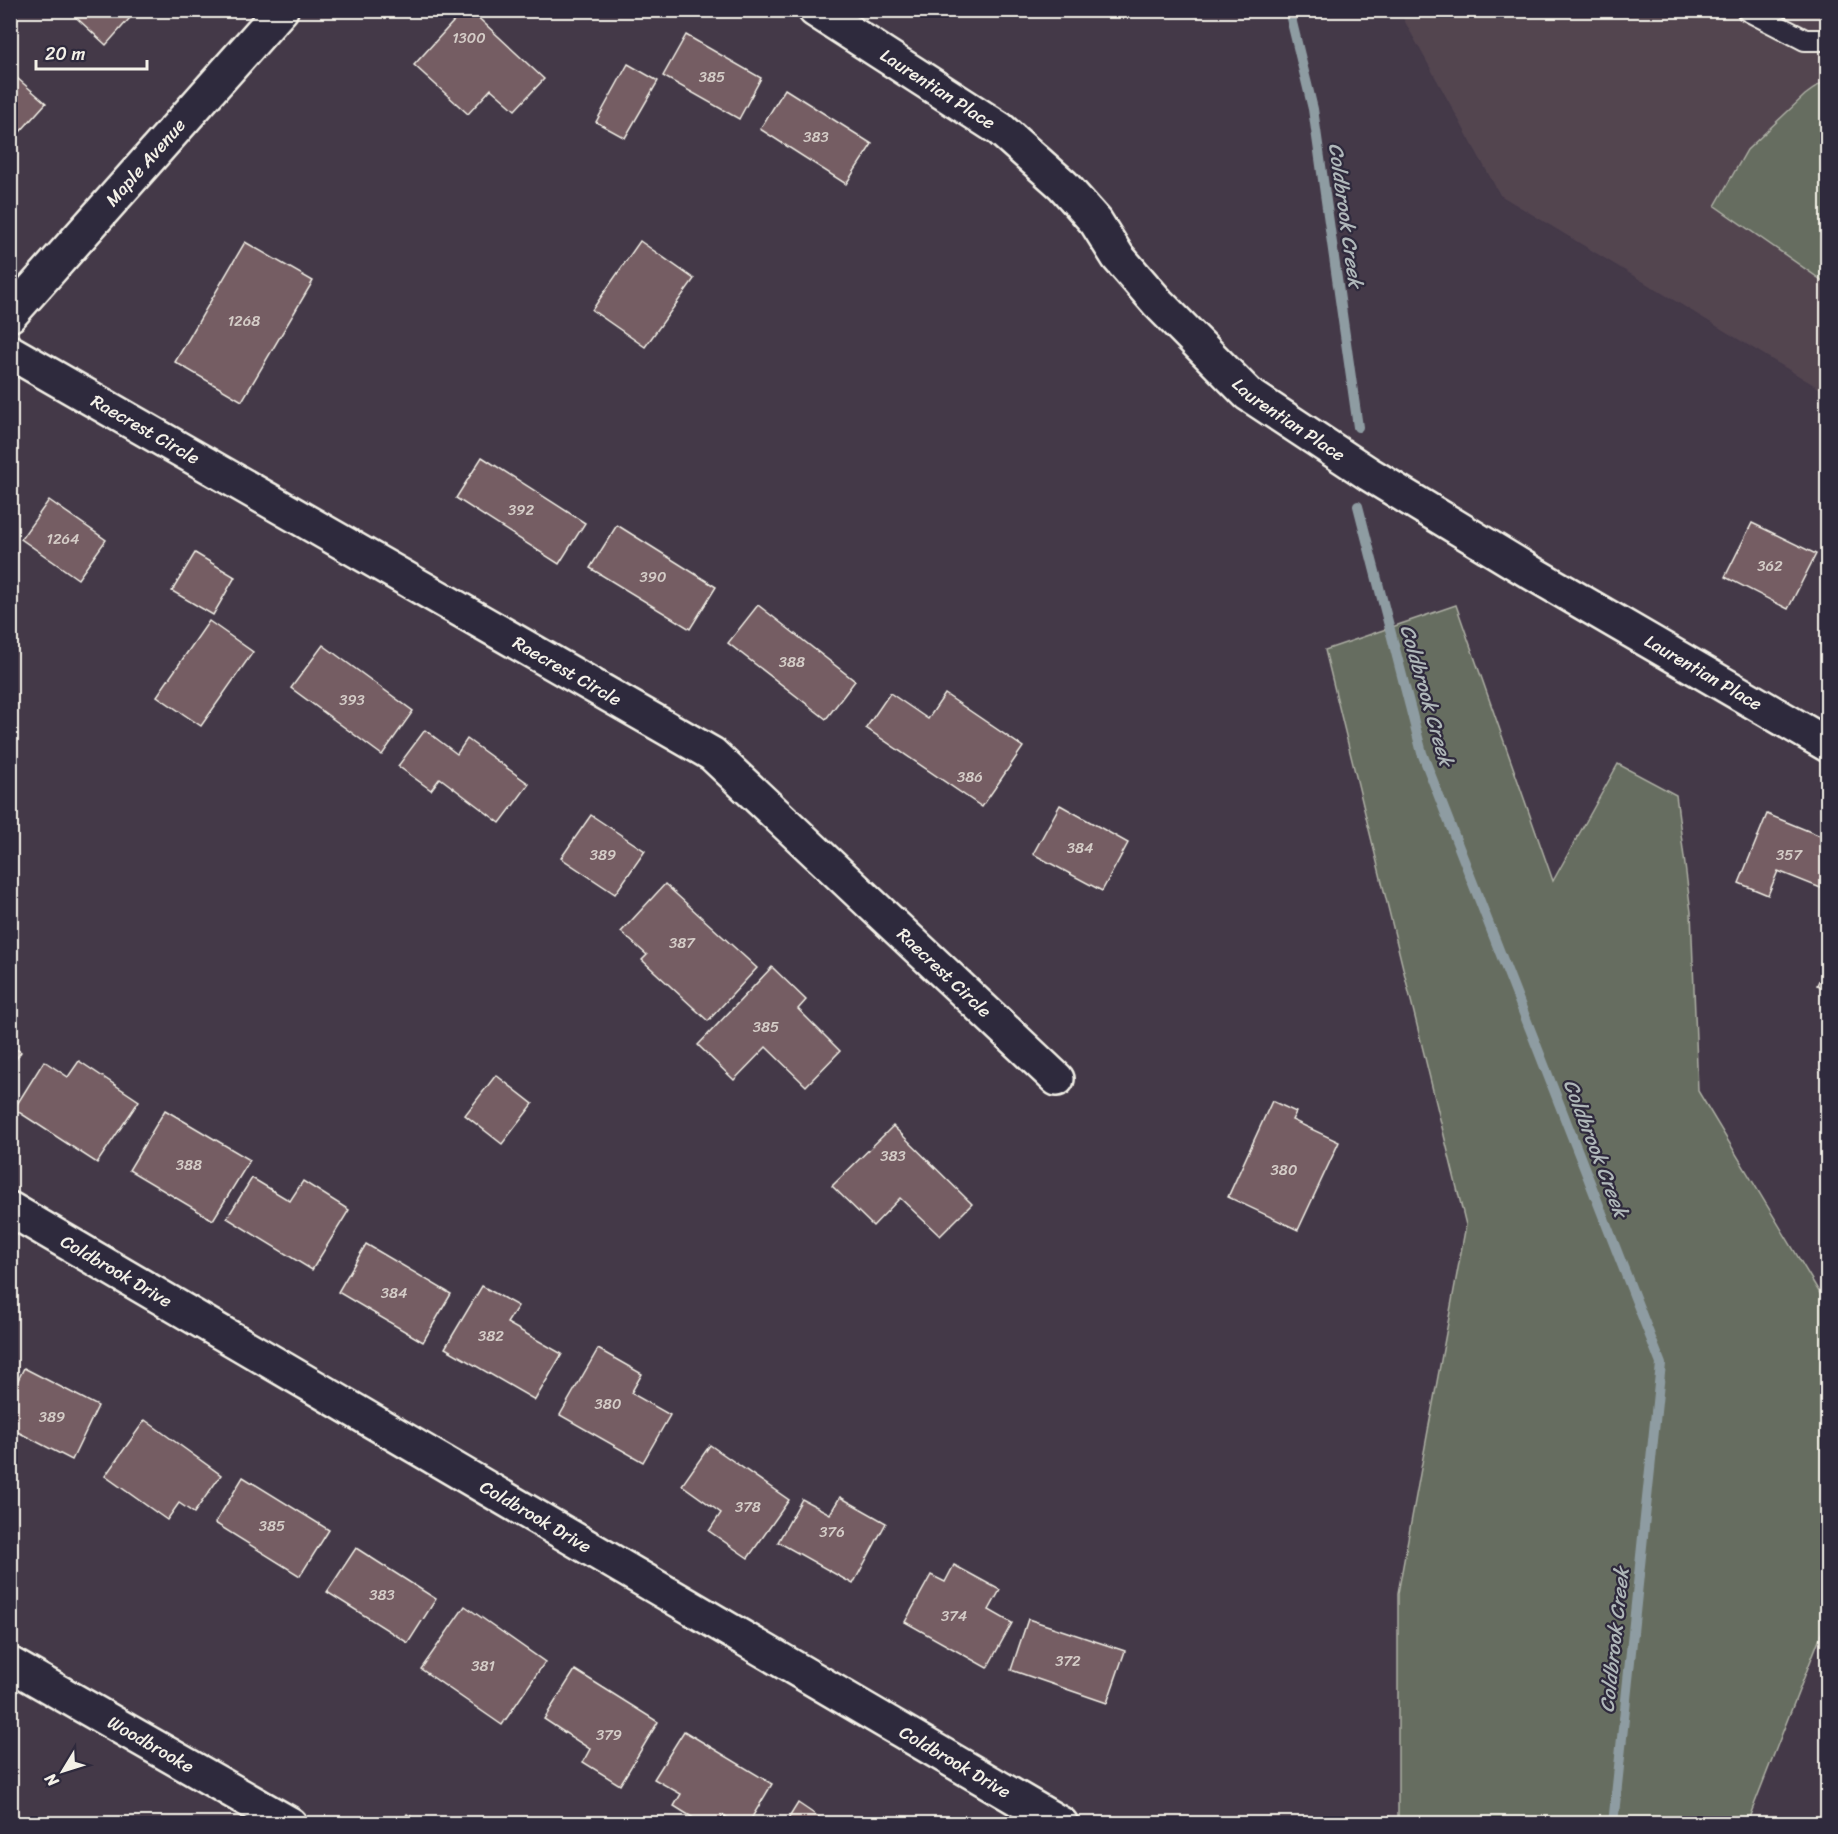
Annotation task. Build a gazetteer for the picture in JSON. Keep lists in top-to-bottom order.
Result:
{
  "streets": {
    "street": [
      "Laurentian Place",
      "Maple Avenue",
      "Raecrest Circle",
      "Coldbrook Drive",
      "Woodbrooke"
    ]
  },
  "water": ["Coldbrook Creek"],
  "house_numbers": [
    "1300",
    "385",
    "383",
    "1268",
    "392",
    "1264",
    "362",
    "390",
    "388",
    "393",
    "386",
    "384",
    "389",
    "357",
    "387",
    "385",
    "383",
    "388",
    "380",
    "384",
    "382",
    "380",
    "389",
    "378",
    "385",
    "376",
    "383",
    "374",
    "372",
    "381",
    "379"
  ],
  "scale_bar": "20 m",
  "north": "bottom left"
}
